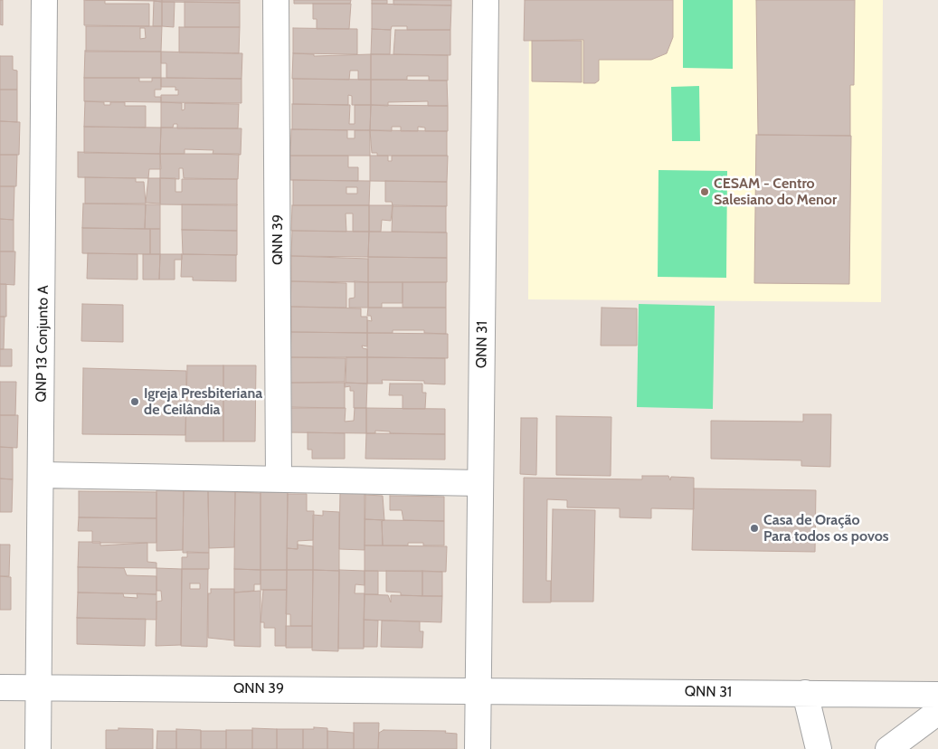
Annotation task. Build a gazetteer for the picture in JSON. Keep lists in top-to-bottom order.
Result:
{
  "streets": {
    "street": ["QNN 39", "QNP 13 Conjunto A", "QNN 31"]
  },
  "crossings": [
    ["QNN 39", "QNP 13 Conjunto A"],
    ["QNN 39", "QNN 31"]
  ],
  "places": ["CESAM - Centro Salesiano do Menor", "Igreja Presbiteriana de Ceilândia", "Casa de Oração Para todos os povos"]
}
